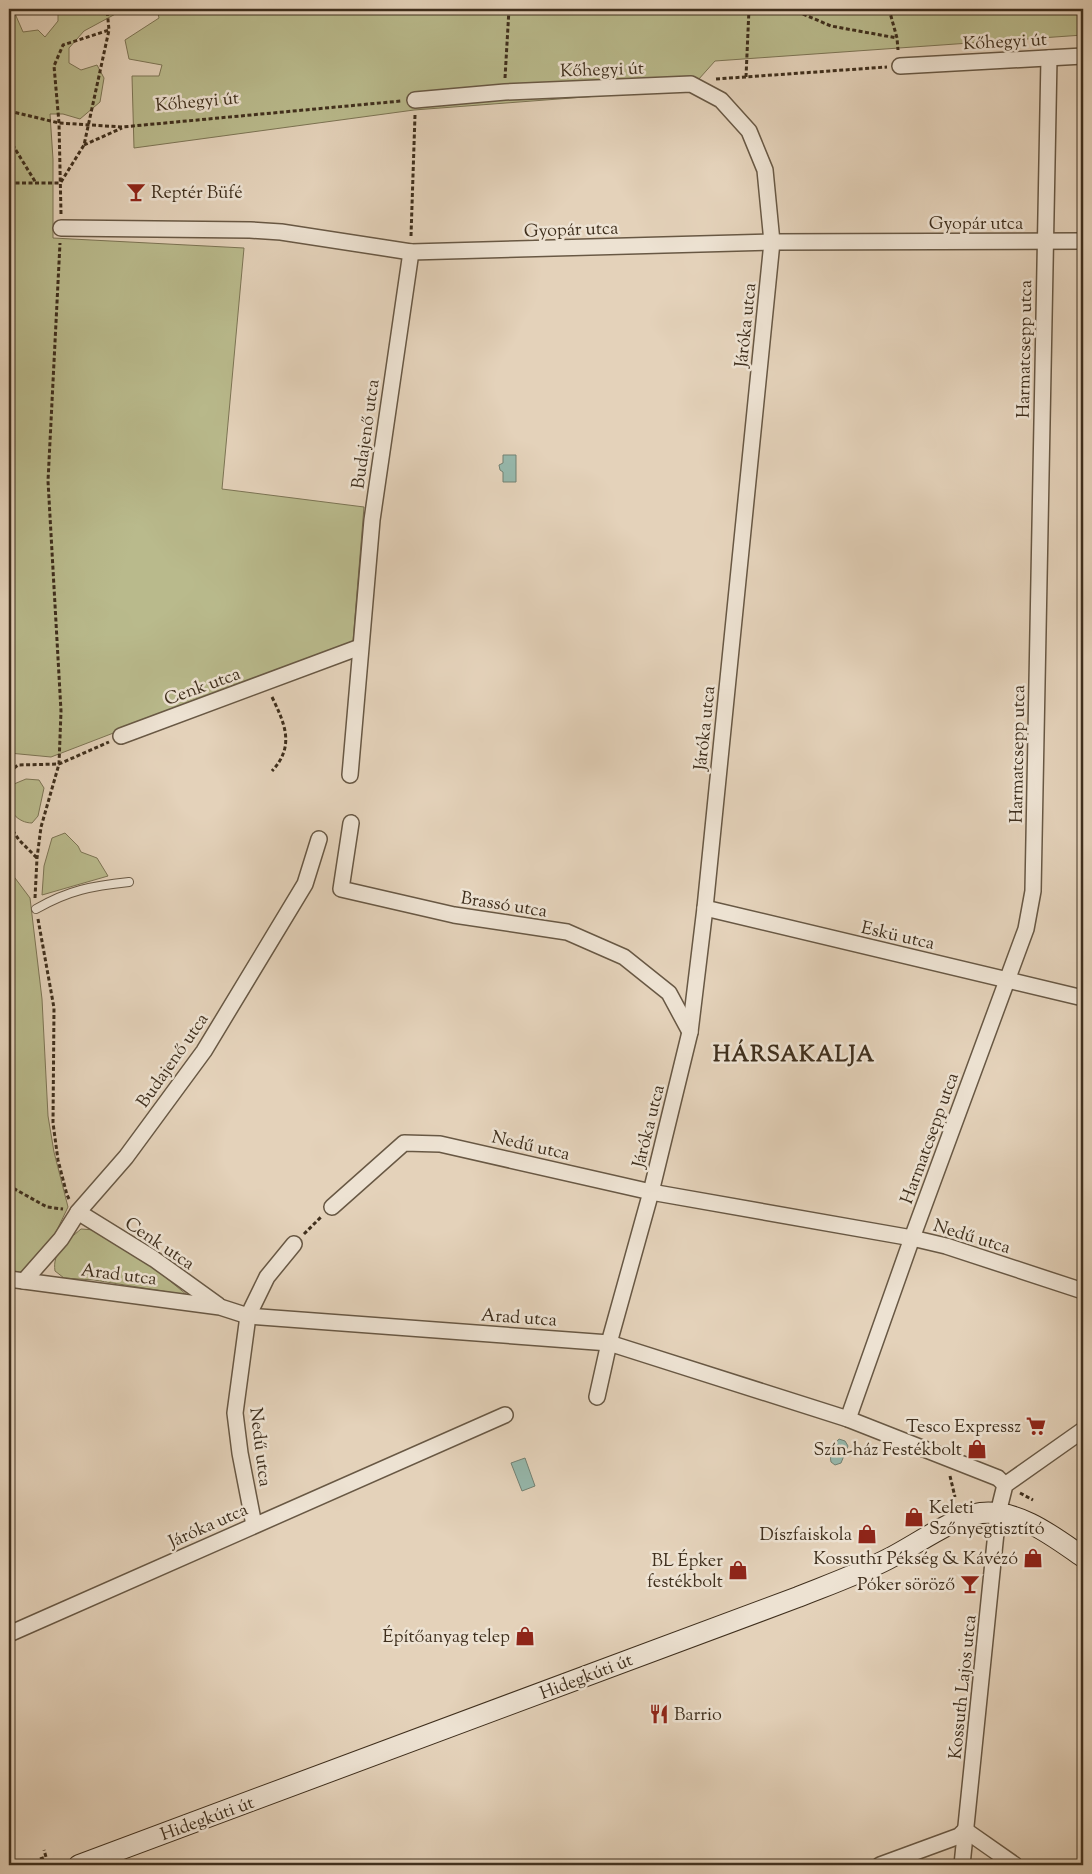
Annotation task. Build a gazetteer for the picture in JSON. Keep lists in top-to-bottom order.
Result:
{
  "streets": {
    "main road": ["Hidegkúti út"],
    "street": [
      "Kőhegyi út",
      "Gyopár utca",
      "Járóka utca",
      "Harmatcsepp utca",
      "Budajenő utca",
      "Cenk utca",
      "Brassó utca",
      "Eskü utca",
      "Nedű utca",
      "Arad utca",
      "Kossuth Lajos utca"
    ]
  },
  "crossings": [
    ["Kőhegyi út", "Járóka utca"],
    ["Kőhegyi út", "Harmatcsepp utca"],
    ["Gyopár utca", "Járóka utca"],
    ["Gyopár utca", "Harmatcsepp utca"],
    ["Gyopár utca", "Budajenő utca"],
    ["Járóka utca", "Brassó utca"],
    ["Járóka utca", "Eskü utca"],
    ["Járóka utca", "Nedű utca"],
    ["Járóka utca", "Arad utca"],
    ["Harmatcsepp utca", "Eskü utca"],
    ["Harmatcsepp utca", "Nedű utca"],
    ["Harmatcsepp utca", "Arad utca"],
    ["Budajenő utca", "Cenk utca"],
    ["Budajenő utca", "Arad utca"],
    ["Cenk utca", "Arad utca"],
    ["Nedű utca", "Arad utca"],
    ["Arad utca", "Kossuth Lajos utca"],
    ["Hidegkúti út", "Kossuth Lajos utca"]
  ],
  "districts": ["HÁRSAKALJA"],
  "places": {
    "bar": ["Reptér Büfé", "Póker söröző"],
    "supermarket": ["Tesco Expressz"],
    "shop": [
      "Szín-ház Festékbolt",
      "Keleti Szőnyegtisztító",
      "Díszfaiskola",
      "Kossuth1 Pékség & Kávézó",
      "BL Épker festékbolt",
      "Építőanyag telep"
    ],
    "restaurant": ["Barrio"]
  }
}
